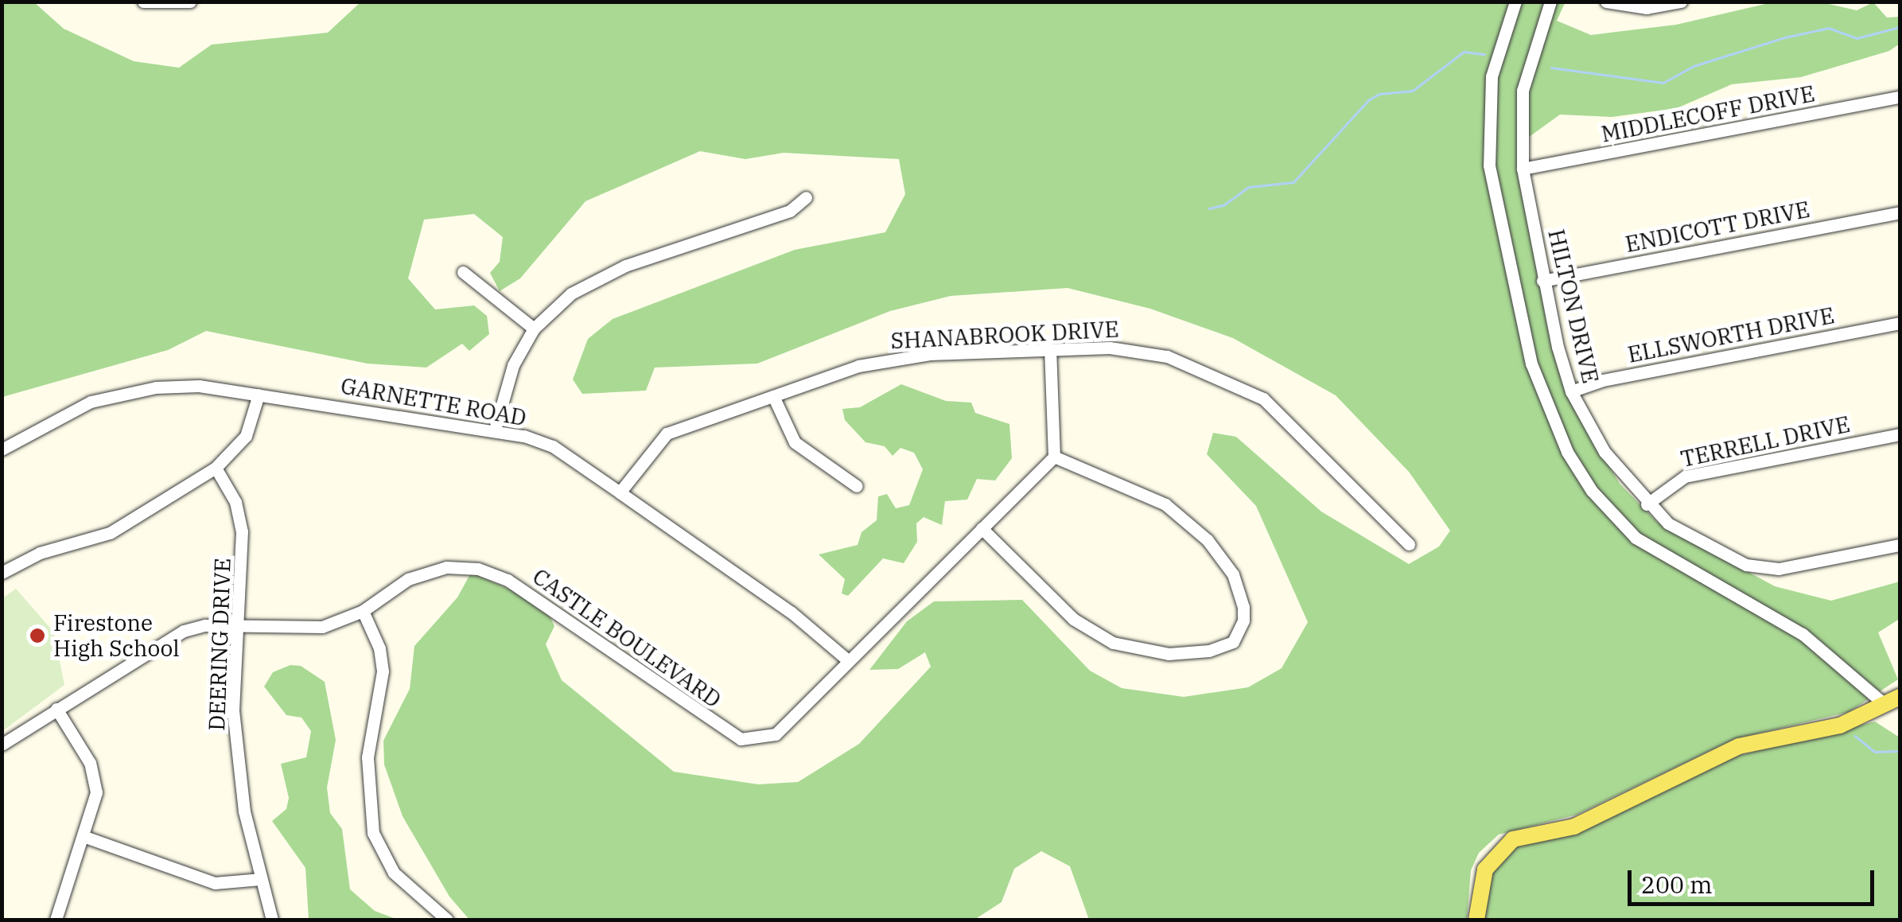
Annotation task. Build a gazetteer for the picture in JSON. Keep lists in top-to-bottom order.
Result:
{
  "streets": {
    "street": [
      "MIDDLECOFF DRIVE",
      "ENDICOTT DRIVE",
      "HILTON DRIVE",
      "SHANABROOK DRIVE",
      "ELLSWORTH DRIVE",
      "GARNETTE ROAD",
      "TERRELL DRIVE",
      "CASTLE BOULEVARD",
      "DEERING DRIVE"
    ]
  },
  "crossings": [
    ["MIDDLECOFF DRIVE", "HILTON DRIVE"],
    ["ENDICOTT DRIVE", "HILTON DRIVE"],
    ["HILTON DRIVE", "ELLSWORTH DRIVE"],
    ["HILTON DRIVE", "TERRELL DRIVE"],
    ["SHANABROOK DRIVE", "GARNETTE ROAD"],
    ["GARNETTE ROAD", "CASTLE BOULEVARD"],
    ["CASTLE BOULEVARD", "DEERING DRIVE"]
  ],
  "places": ["Firestone High School"],
  "scale_bar": "200 m"
}
